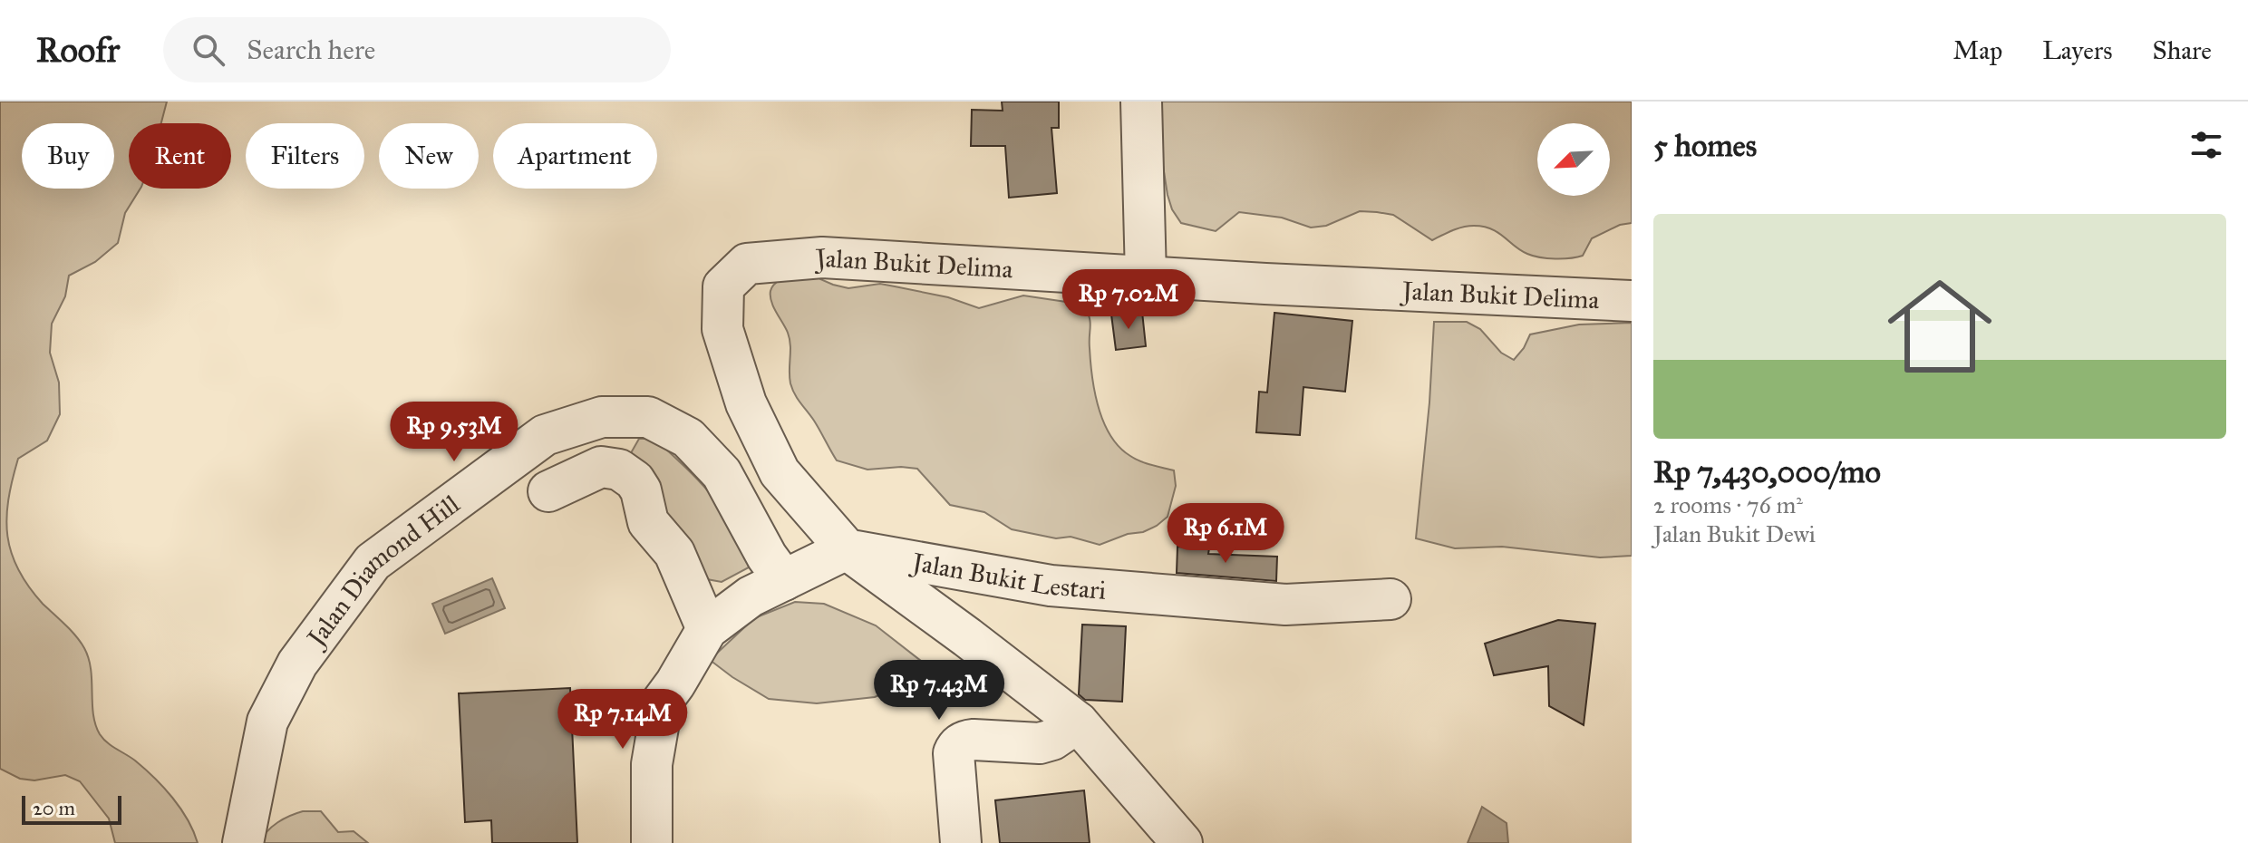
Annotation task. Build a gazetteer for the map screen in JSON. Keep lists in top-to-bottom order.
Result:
{
  "streets": {
    "street": ["Jalan Bukit Delima", "Jalan Diamond Hill", "Jalan Bukit Lestari"]
  },
  "crossings": [
    ["Jalan Bukit Delima", "Jalan Bukit Lestari"]
  ],
  "scale_bar": "20 m",
  "north": "bottom left",
  "page": {
    "header": "Roofr",
    "search": "Search here",
    "nav": ["Map", "Layers", "Share"],
    "heading": "5 homes",
    "chip": [
      "Buy",
      "Rent",
      "Filters",
      "New",
      "Apartment"
    ],
    "list": [
      {
        "name": "Rp 7,430,000/mo",
        "note": "2 rooms · 76 m² · Jalan Bukit Dewi"
      }
    ],
    "price": [
      "Rp 7.02M",
      "Rp 9.53M",
      "Rp 6.1M",
      "Rp 7.43M",
      "Rp 7.14M"
    ],
    "scale": "20 m"
  }
}
